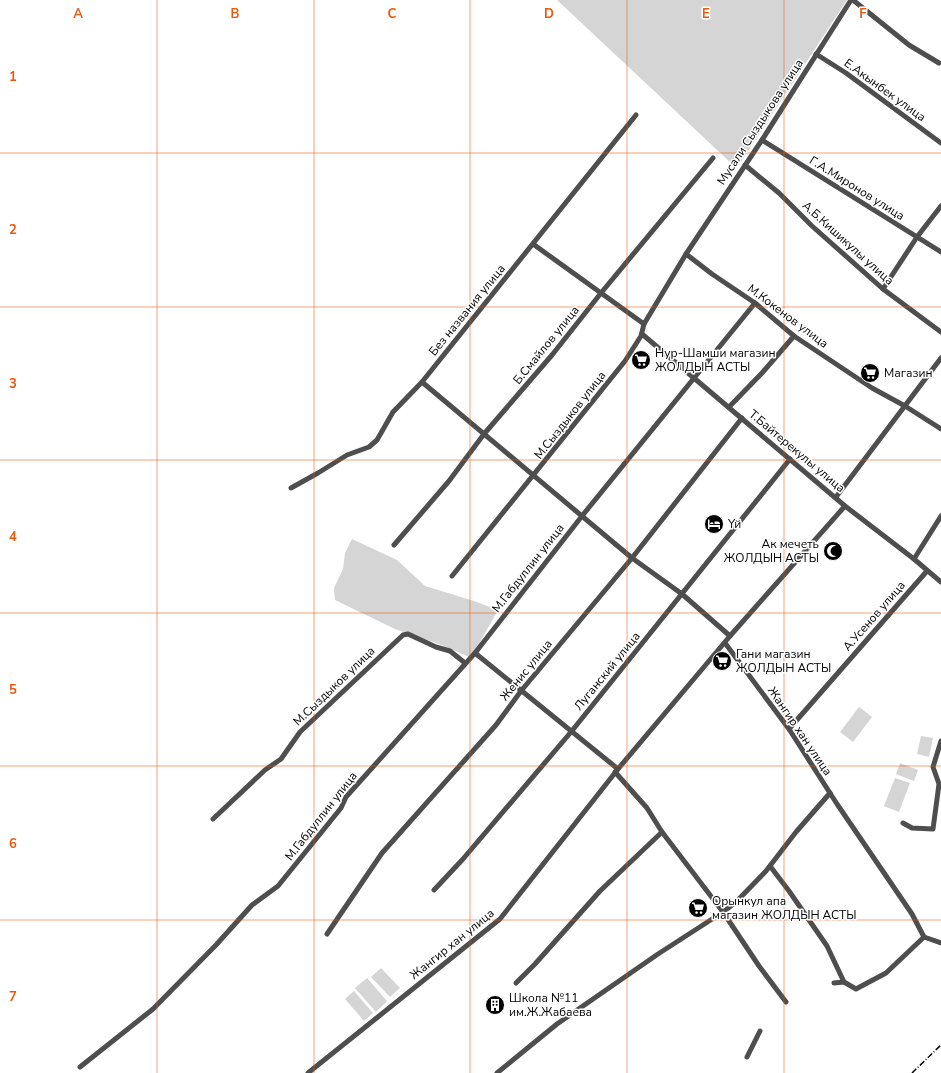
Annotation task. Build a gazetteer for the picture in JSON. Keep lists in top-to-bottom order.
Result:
{
  "streets": {
    "street": [
      "Е.Акынбек улица",
      "Мусали Сыздыкова улица",
      "Г.А.Миронов улица",
      "А.Б.Кишикулы улица",
      "Без названия улица",
      "М.Кокенов улица",
      "Б.Смайлов улица",
      "М.Сыздыков улица",
      "Т.Байтерекулы улица",
      "М.Габдуллин улица",
      "А.Усенов улица",
      "Женис улица",
      "Луганский улица",
      "Жангир хан улица"
    ]
  },
  "crossings": [
    ["Е.Акынбек улица", "Мусали Сыздыкова улица"],
    ["Мусали Сыздыкова улица", "Г.А.Миронов улица"],
    ["Мусали Сыздыкова улица", "А.Б.Кишикулы улица"],
    ["Мусали Сыздыкова улица", "М.Кокенов улица"],
    ["Мусали Сыздыкова улица", "М.Сыздыков улица"],
    ["М.Кокенов улица", "М.Сыздыков улица"],
    ["М.Кокенов улица", "М.Габдуллин улица"],
    ["М.Сыздыков улица", "Т.Байтерекулы улица"],
    ["М.Сыздыков улица", "М.Габдуллин улица"],
    ["Т.Байтерекулы улица", "М.Габдуллин улица"],
    ["Т.Байтерекулы улица", "А.Усенов улица"],
    ["Т.Байтерекулы улица", "Женис улица"],
    ["Т.Байтерекулы улица", "Луганский улица"],
    ["Т.Байтерекулы улица", "Жангир хан улица"],
    ["А.Усенов улица", "Жангир хан улица"]
  ],
  "places": {
    "supermarket": [
      "Нур-Шамши магазин ЖОЛДЫН АСТЫ",
      "Магазин",
      "Гани магазин ЖОЛДЫН АСТЫ",
      "Орынкул апа магазин ЖОЛДЫН АСТЫ"
    ],
    "hotel": ["Үй"],
    "mosque": ["Ак мечеть ЖОЛДЫН АСТЫ"],
    "building": ["Школа №11 им.Ж.Жабаева"]
  },
  "grid": {
    "columns": [
      "A",
      "B",
      "C",
      "D",
      "E",
      "F"
    ],
    "rows": [
      "1",
      "2",
      "3",
      "4",
      "5",
      "6",
      "7"
    ]
  }
}
